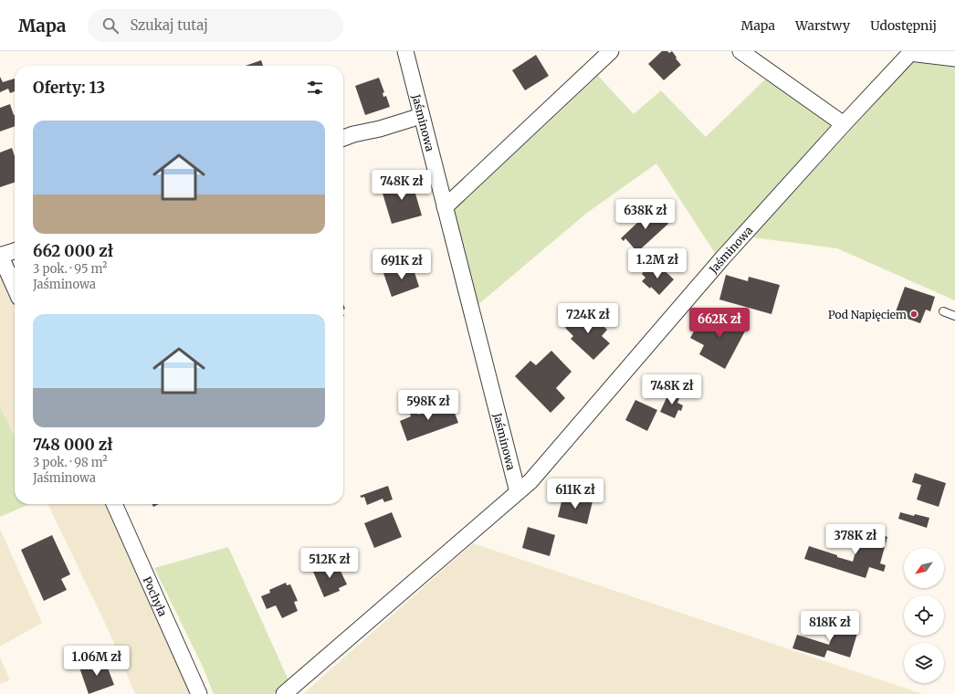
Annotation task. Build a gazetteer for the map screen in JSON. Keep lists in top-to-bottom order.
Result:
{
  "streets": {
    "street": ["Jaśminowa", "Pochyła"]
  },
  "places": ["Pod Napięciem"],
  "north": "bottom left",
  "page": {
    "header": "Mapa",
    "search": "Szukaj tutaj",
    "nav": ["Mapa", "Warstwy", "Udostępnij"],
    "heading": "Oferty: 13",
    "list": [
      {
        "name": "662 000 zł",
        "note": "3 pok. · 95 m² · Jaśminowa"
      },
      {
        "name": "748 000 zł",
        "note": "3 pok. · 98 m² · Jaśminowa"
      }
    ],
    "price": [
      "748K zł",
      "638K zł",
      "1.2M zł",
      "691K zł",
      "724K zł",
      "662K zł",
      "748K zł",
      "598K zł",
      "611K zł",
      "378K zł",
      "512K zł",
      "818K zł",
      "1.06M zł"
    ]
  }
}
